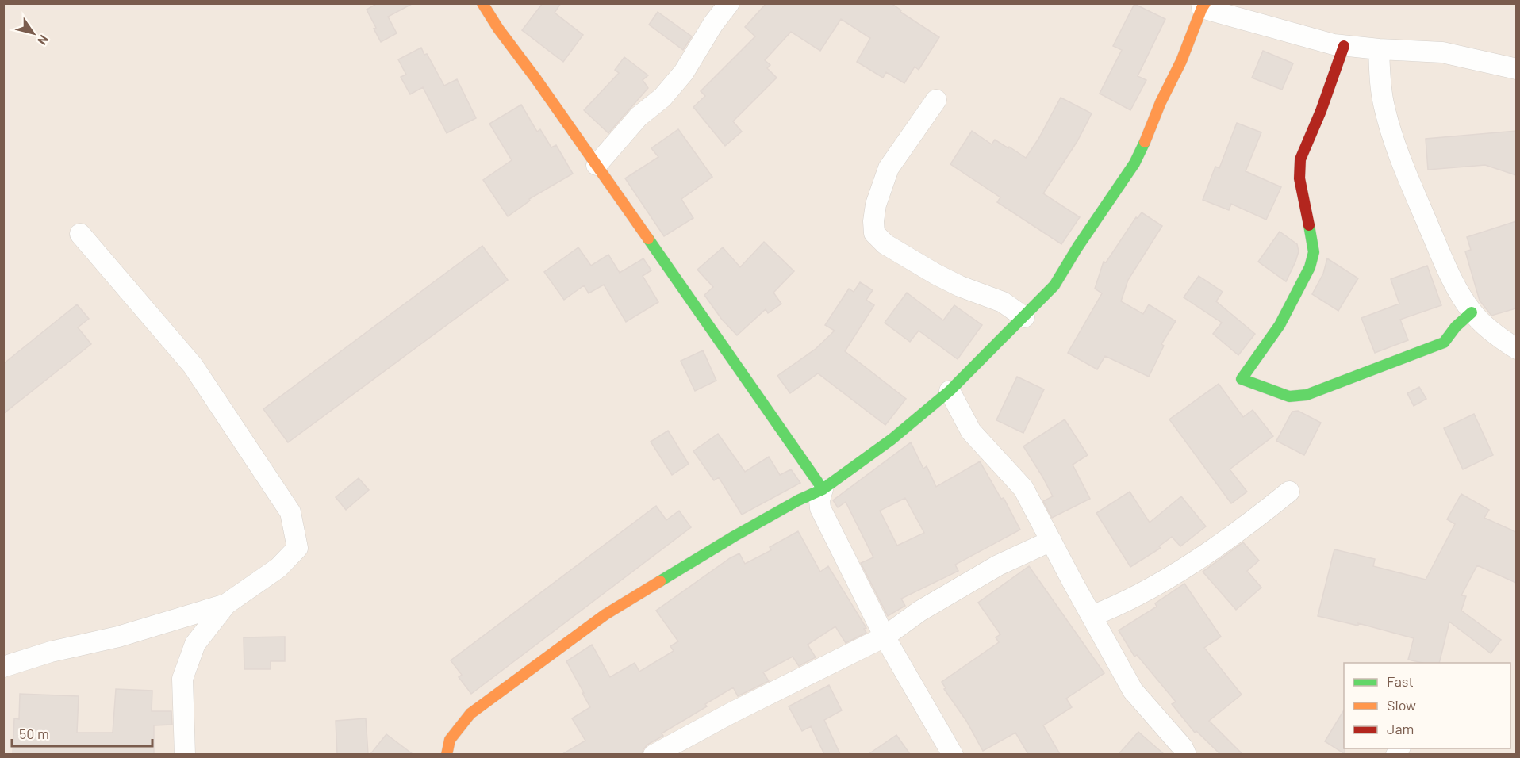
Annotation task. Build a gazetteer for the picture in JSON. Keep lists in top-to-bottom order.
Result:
{
  "legend": ["Fast", "Slow", "Jam"],
  "scale_bar": "50 m",
  "north": "bottom right"
}
